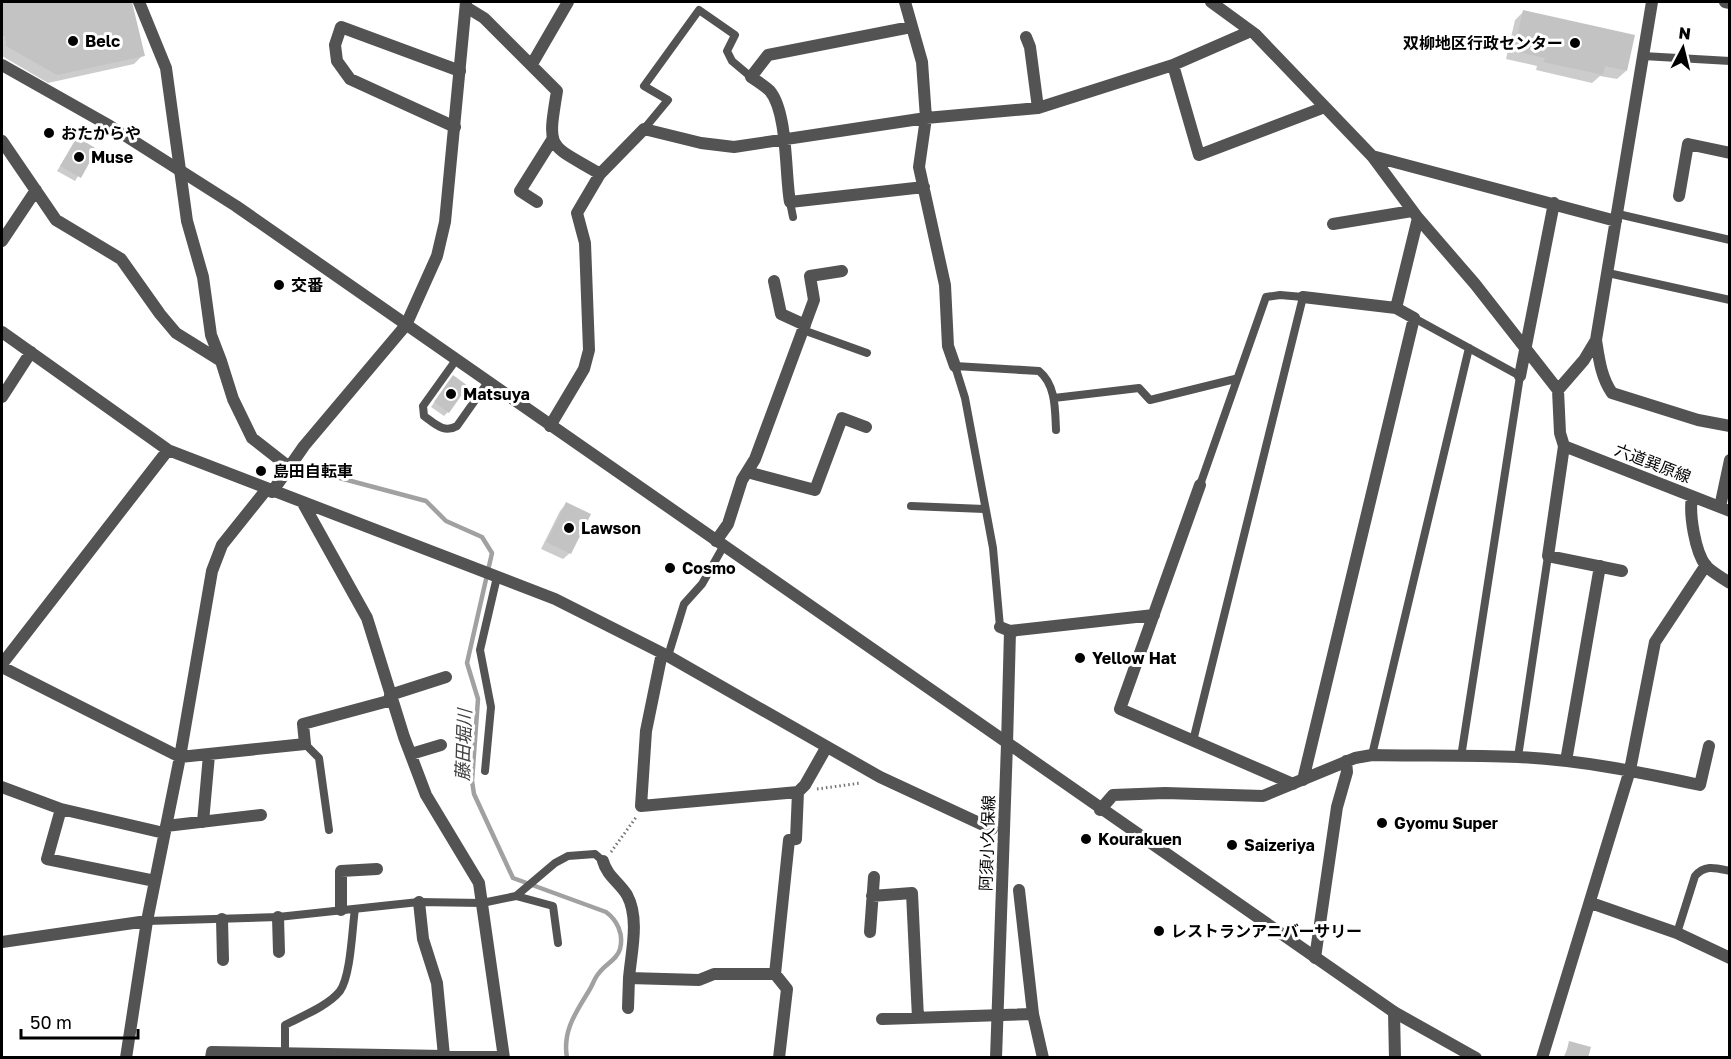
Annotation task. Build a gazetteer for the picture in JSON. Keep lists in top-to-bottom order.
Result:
{
  "streets": {
    "street": ["六道巽原線", "阿須小久保線"]
  },
  "water": ["藤田堀川"],
  "places": [
    "Belc",
    "双柳地区行政センター",
    "おたからや",
    "Muse",
    "交番",
    "Matsuya",
    "島田自転車",
    "Lawson",
    "Cosmo",
    "Yellow Hat",
    "Gyomu Super",
    "Kourakuen",
    "Saizeriya",
    "レストランアニバーサリー"
  ],
  "scale_bar": "50 m",
  "north": "top"
}
